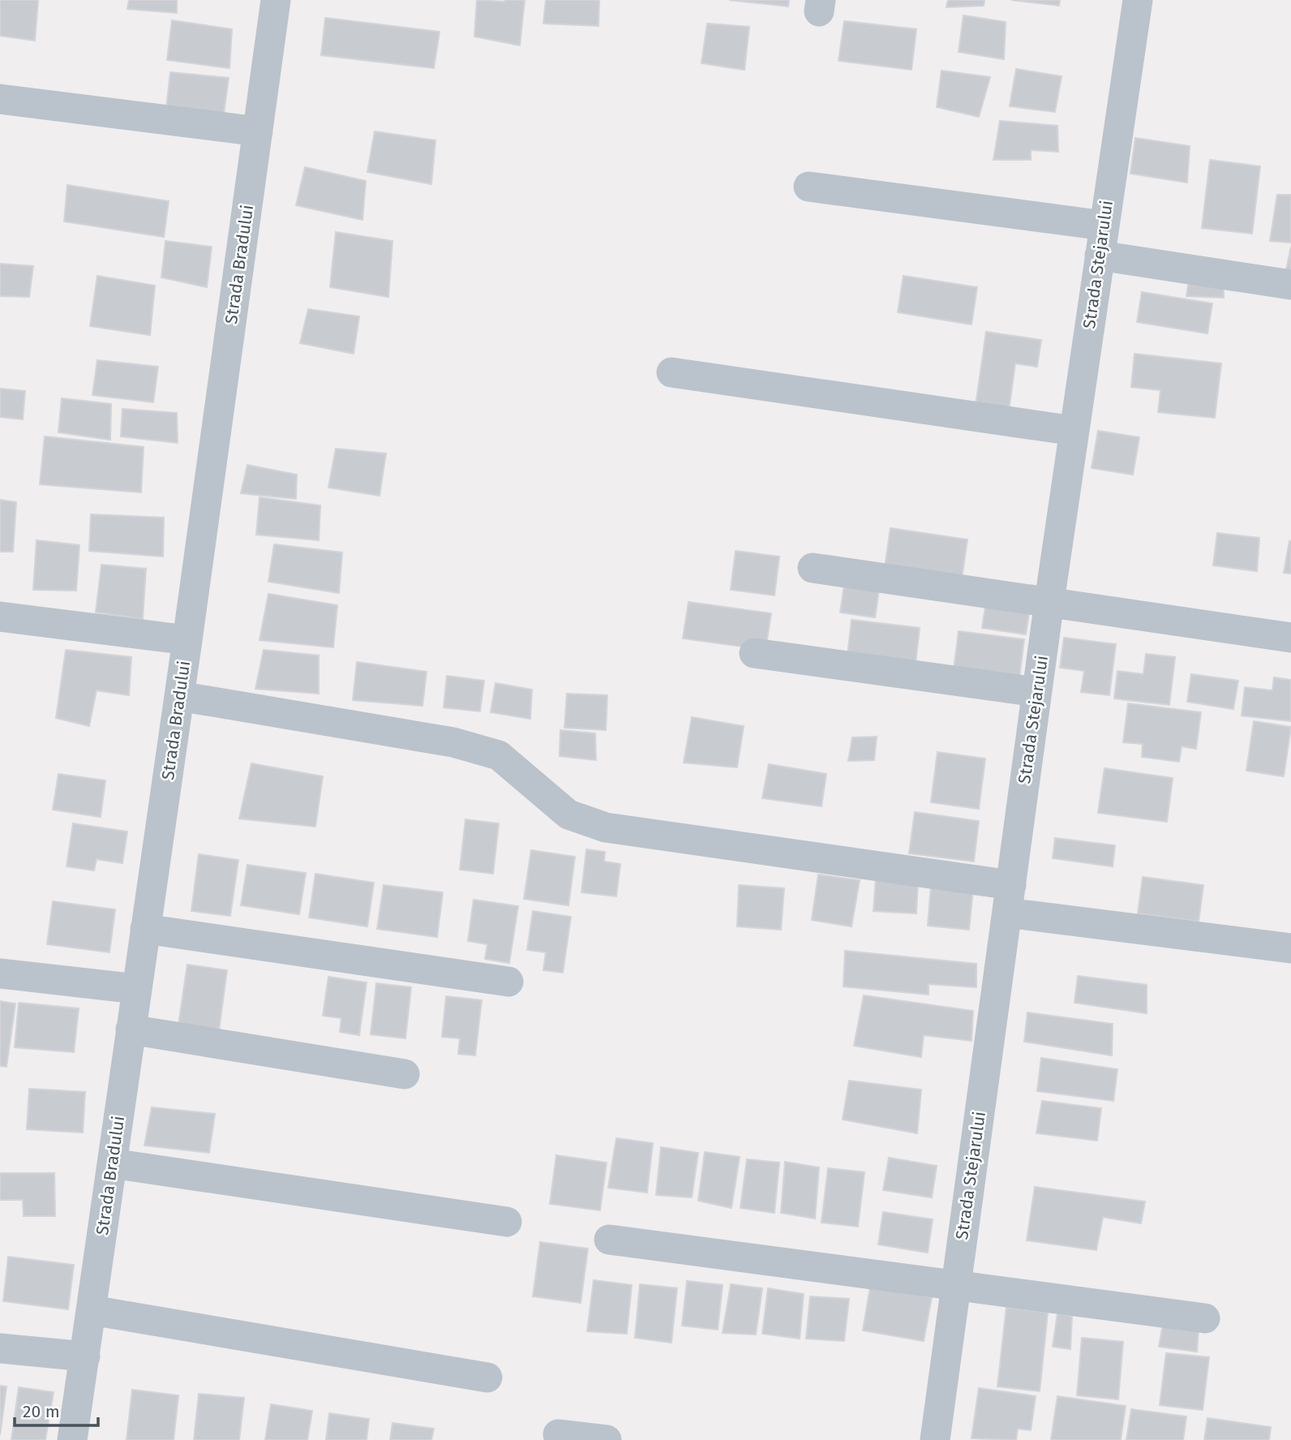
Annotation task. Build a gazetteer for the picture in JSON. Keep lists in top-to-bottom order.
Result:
{
  "streets": {
    "street": ["Strada Bradului", "Strada Stejarului"]
  },
  "scale_bar": "20 m"
}
